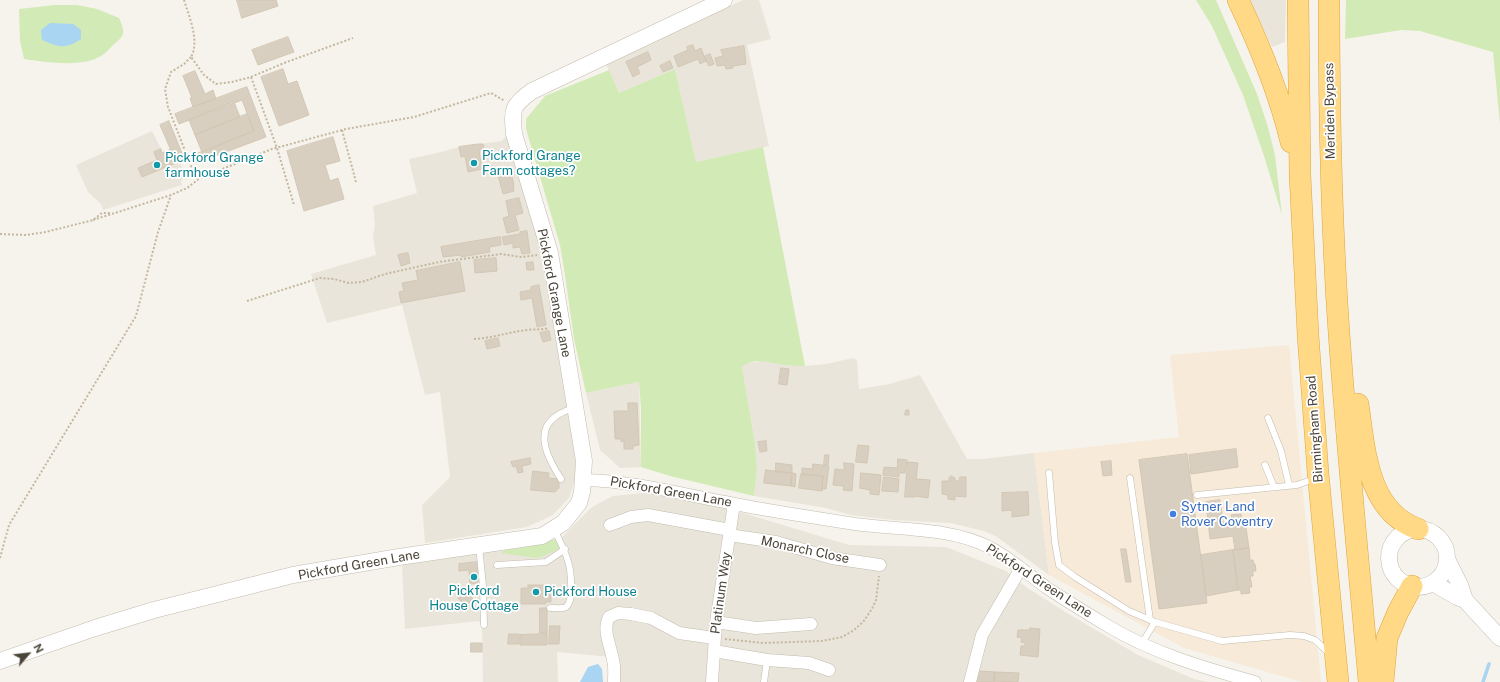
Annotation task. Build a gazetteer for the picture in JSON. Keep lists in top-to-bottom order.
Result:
{
  "streets": {
    "highway": ["Meriden Bypass", "Birmingham Road"],
    "street": [
      "Pickford Grange Lane",
      "Pickford Green Lane",
      "Monarch Close",
      "Platinum Way"
    ]
  },
  "crossings": [
    ["Pickford Grange Lane", "Pickford Green Lane"],
    ["Pickford Green Lane", "Platinum Way"],
    ["Monarch Close", "Platinum Way"]
  ],
  "places": [
    "Pickford Grange Farm cottages?",
    "Pickford Grange farmhouse",
    "Sytner Land Rover Coventry",
    "Pickford House Cottage",
    "Pickford House"
  ],
  "north": "top right"
}
